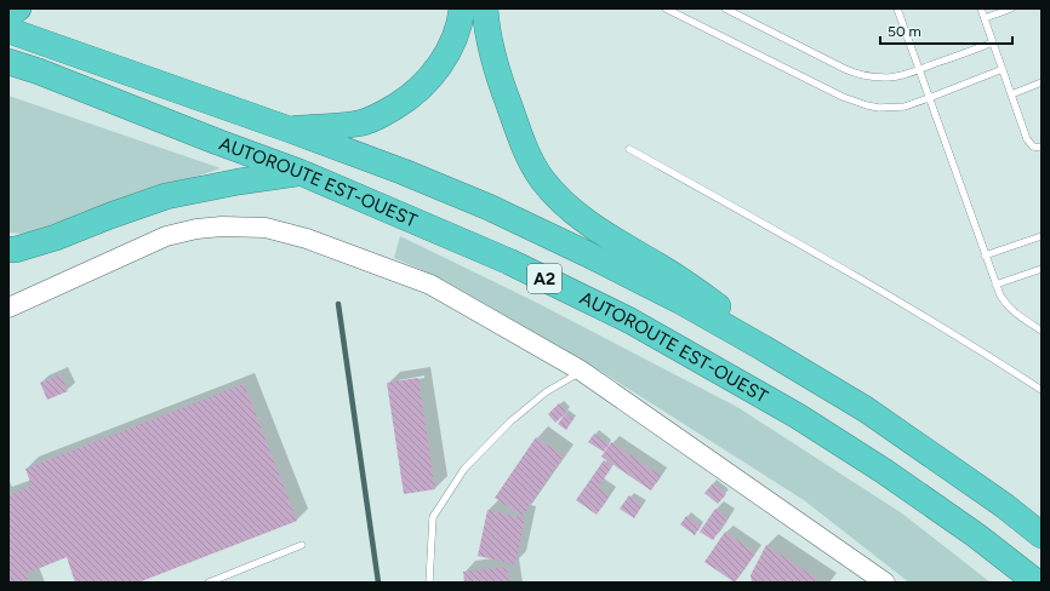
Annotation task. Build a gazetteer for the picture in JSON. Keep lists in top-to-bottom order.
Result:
{
  "streets": {
    "highway": ["AUTOROUTE EST-OUEST", "A2"]
  },
  "scale_bar": "50 m"
}
